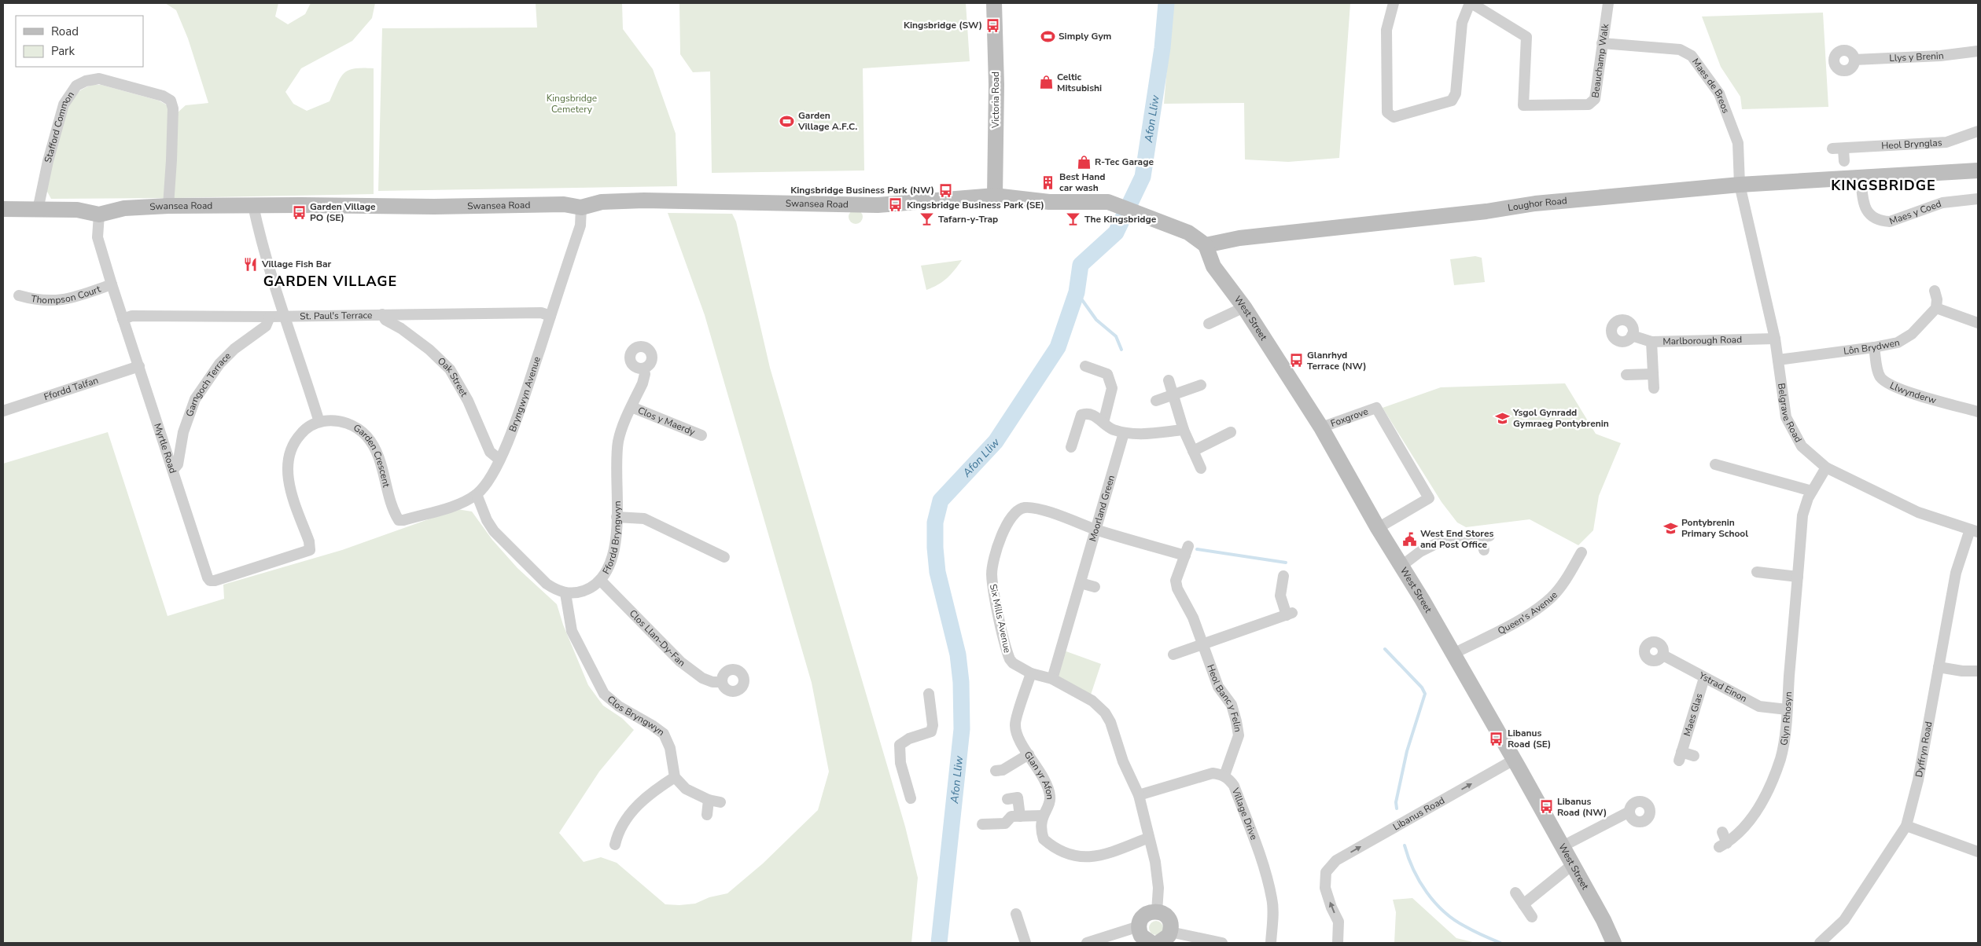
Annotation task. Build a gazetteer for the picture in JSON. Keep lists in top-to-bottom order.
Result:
{
  "streets": {
    "main road": [
      "Victoria Road",
      "Swansea Road",
      "Loughor Road",
      "West Street"
    ],
    "street": [
      "Llys y Brenin",
      "Beauchamp Walk",
      "Maes de Breos",
      "Stafford Common",
      "Heol Brynglas",
      "Maes y Coed",
      "Thompson Court",
      "St. Paul's Terrace",
      "Marlborough Road",
      "Lôn Brydwen",
      "Oak Street",
      "Garngoch Terrace",
      "Ffordd Talfan",
      "Llwynderw",
      "Bryngwyn Avenue",
      "Belgrave Road",
      "Foxgrove",
      "Clos y Maerdy",
      "Myrtle Road",
      "Garden Crescent",
      "Moorland Green",
      "Ffordd Bryngwyn",
      "Queen's Avenue",
      "Six Mills Avenue",
      "Clos Llan-Dy-Fan",
      "Ystrad Einon",
      "Heol Banc y Felin",
      "Maes Glas",
      "Clos Bryngwyn",
      "Glyn Rhosyn",
      "Dyffryn Road",
      "Glan yr Afon",
      "Village Drive",
      "Libanus Road"
    ]
  },
  "crossings": [
    ["Beauchamp Walk", "Maes de Breos"],
    ["Maes de Breos", "Loughor Road"],
    ["Maes de Breos", "Belgrave Road"],
    ["Victoria Road", "Swansea Road"],
    ["Stafford Common", "Swansea Road"],
    ["Swansea Road", "Loughor Road"],
    ["Swansea Road", "West Street"],
    ["Swansea Road", "Bryngwyn Avenue"],
    ["Swansea Road", "Myrtle Road"],
    ["Loughor Road", "Maes y Coed"],
    ["Loughor Road", "West Street"],
    ["Loughor Road", "Belgrave Road"],
    ["Thompson Court", "Myrtle Road"],
    ["St. Paul's Terrace", "Oak Street"],
    ["St. Paul's Terrace", "Garngoch Terrace"],
    ["St. Paul's Terrace", "Bryngwyn Avenue"],
    ["St. Paul's Terrace", "Myrtle Road"],
    ["West Street", "Foxgrove"],
    ["West Street", "Queen's Avenue"],
    ["West Street", "Libanus Road"],
    ["Marlborough Road", "Belgrave Road"],
    ["Lôn Brydwen", "Llwynderw"],
    ["Lôn Brydwen", "Belgrave Road"],
    ["Oak Street", "Bryngwyn Avenue"],
    ["Garngoch Terrace", "Myrtle Road"],
    ["Ffordd Talfan", "Myrtle Road"],
    ["Bryngwyn Avenue", "Garden Crescent"],
    ["Belgrave Road", "Glyn Rhosyn"],
    ["Belgrave Road", "Dyffryn Road"],
    ["Clos y Maerdy", "Ffordd Bryngwyn"],
    ["Myrtle Road", "Garden Crescent"],
    ["Moorland Green", "Six Mills Avenue"],
    ["Ffordd Bryngwyn", "Clos Llan-Dy-Fan"],
    ["Ffordd Bryngwyn", "Clos Bryngwyn"],
    ["Six Mills Avenue", "Heol Banc y Felin"],
    ["Six Mills Avenue", "Glan yr Afon"],
    ["Ystrad Einon", "Maes Glas"],
    ["Ystrad Einon", "Glyn Rhosyn"],
    ["Heol Banc y Felin", "Village Drive"]
  ],
  "one_way": ["Libanus Road"],
  "districts": ["KINGSBRIDGE", "GARDEN VILLAGE"],
  "water": ["Afon Lliw"],
  "parks": ["Kingsbridge Cemetery"],
  "places": {
    "bus stop": [
      "Kingsbridge (SW)",
      "Kingsbridge Business Park (NW)",
      "Kingsbridge Business Park (SE)",
      "Garden Village PO (SE)",
      "Glanrhyd Terrace (NW)",
      "Libanus Road (SE)",
      "Libanus Road (NW)"
    ],
    "sports": ["Simply Gym", "Garden Village A.F.C."],
    "shop": ["Celtic Mitsubishi", "R-Tec Garage"],
    "building": ["Best Hand car wash"],
    "bar": ["Tafarn-y-Trap", "The Kingsbridge"],
    "restaurant": ["Village Fish Bar"],
    "school or university": ["Ysgol Gynradd Gymraeg Pontybrenin", "Pontybrenin Primary School"],
    "public building": ["West End Stores and Post Office"]
  },
  "legend": ["Road", "Park"]
}
